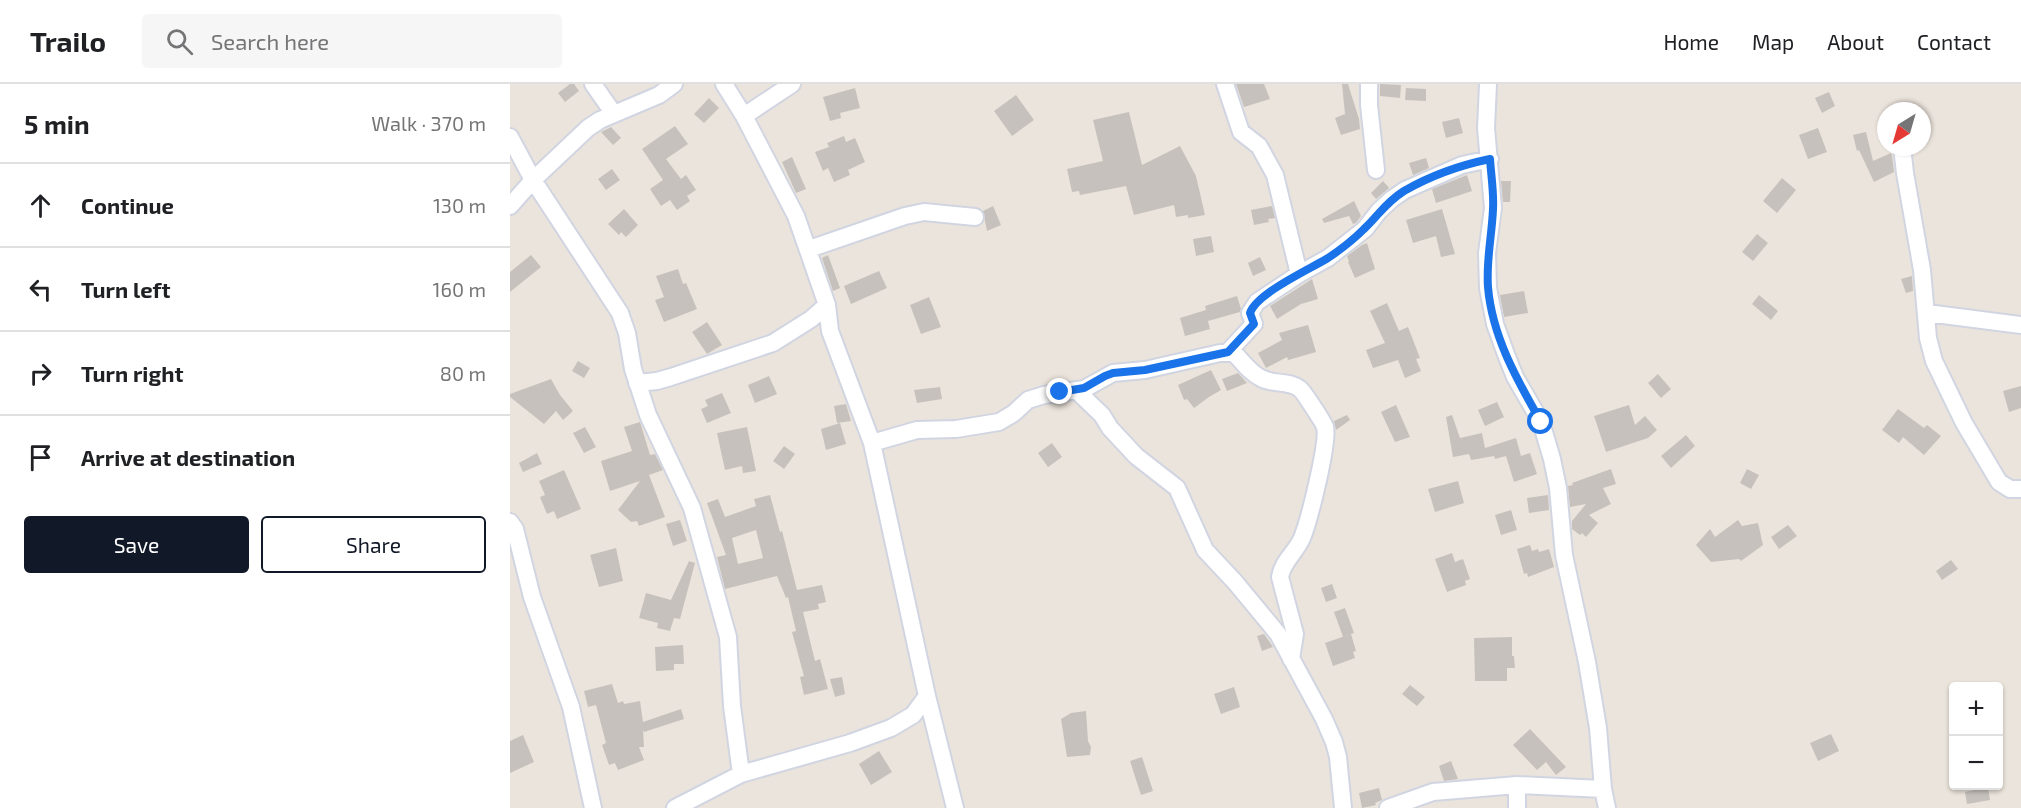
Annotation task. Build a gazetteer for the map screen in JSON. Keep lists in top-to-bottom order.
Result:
{
  "north": "bottom left",
  "page": {
    "header": "Trailo",
    "search": "Search here",
    "nav": [
      "Home",
      "Map",
      "About",
      "Contact"
    ],
    "heading": ["5 min", "Walk · 370 m"],
    "list": [
      ["Continue", "130 m"],
      ["Turn left", "160 m"],
      ["Turn right", "80 m"],
      "Arrive at destination"
    ],
    "buttons": ["Save", "Share"],
    "map_buttons": ["+", "−"]
  }
}
